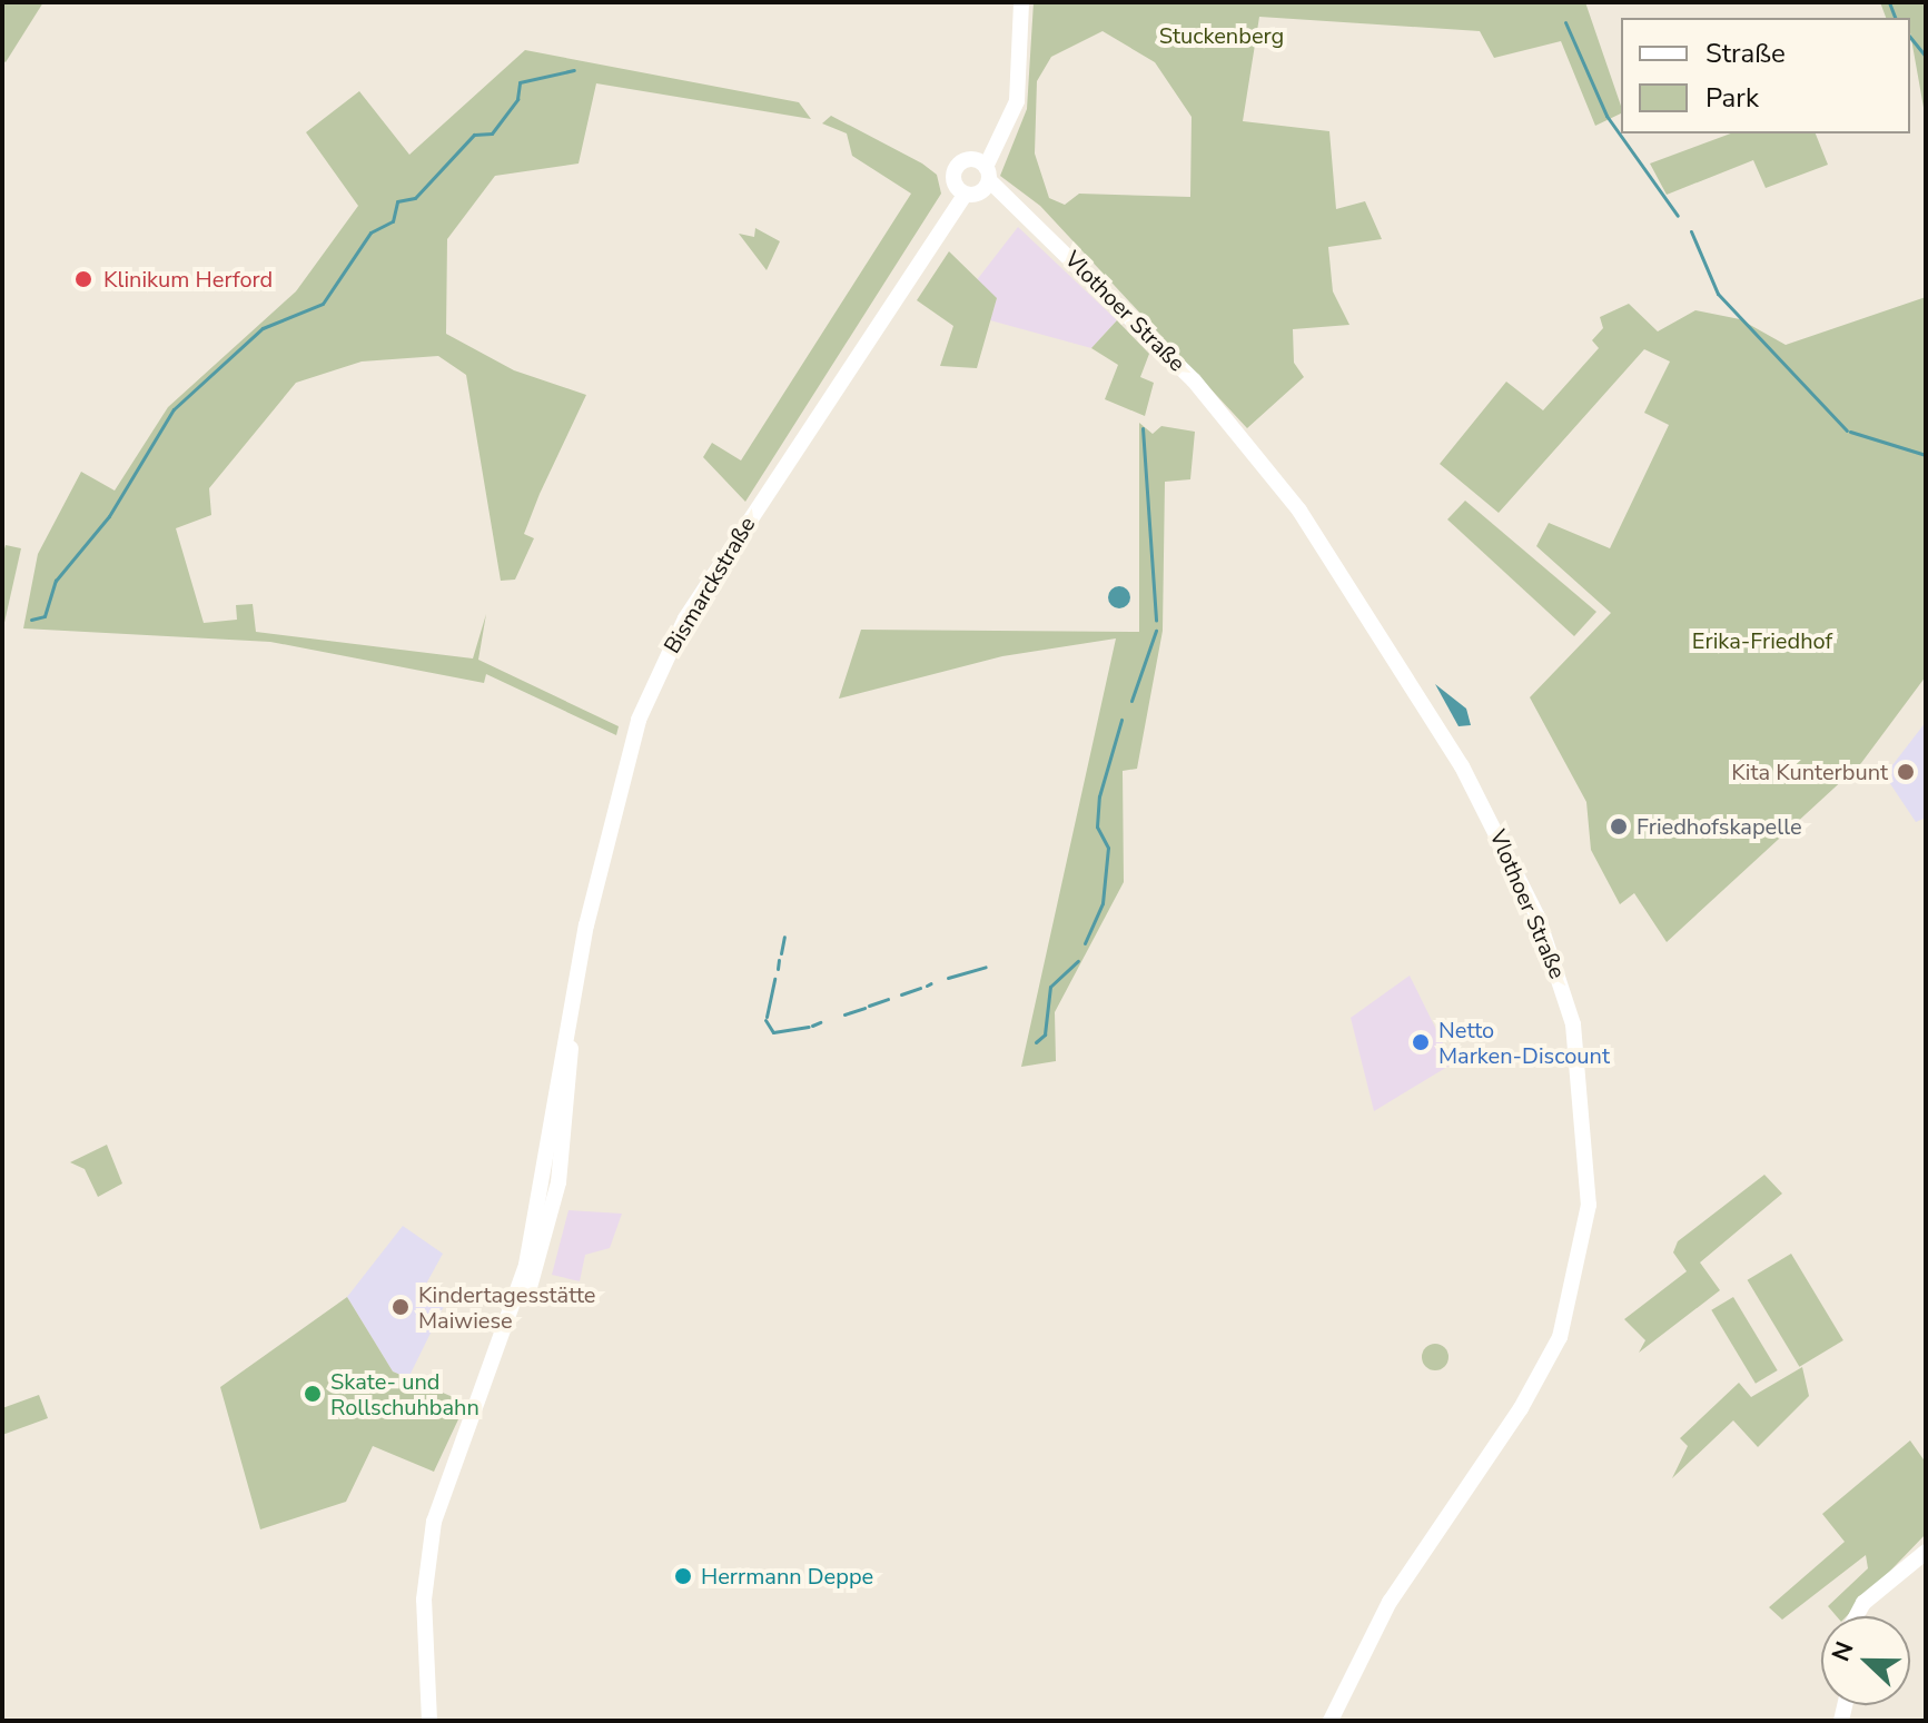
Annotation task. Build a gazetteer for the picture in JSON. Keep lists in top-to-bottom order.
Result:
{
  "streets": {
    "street": ["Vlothoer Straße", "Bismarckstraße"]
  },
  "crossings": [
    ["Vlothoer Straße", "Bismarckstraße"]
  ],
  "parks": ["Stuckenberg", "Erika-Friedhof"],
  "places": [
    "Klinikum Herford",
    "Kita Kunterbunt",
    "Friedhofskapelle",
    "Netto Marken-Discount",
    "Kindertagesstätte Maiwiese",
    "Skate- und Rollschuhbahn",
    "Herrmann Deppe"
  ],
  "legend": ["Straße", "Park"],
  "north": "left"
}
